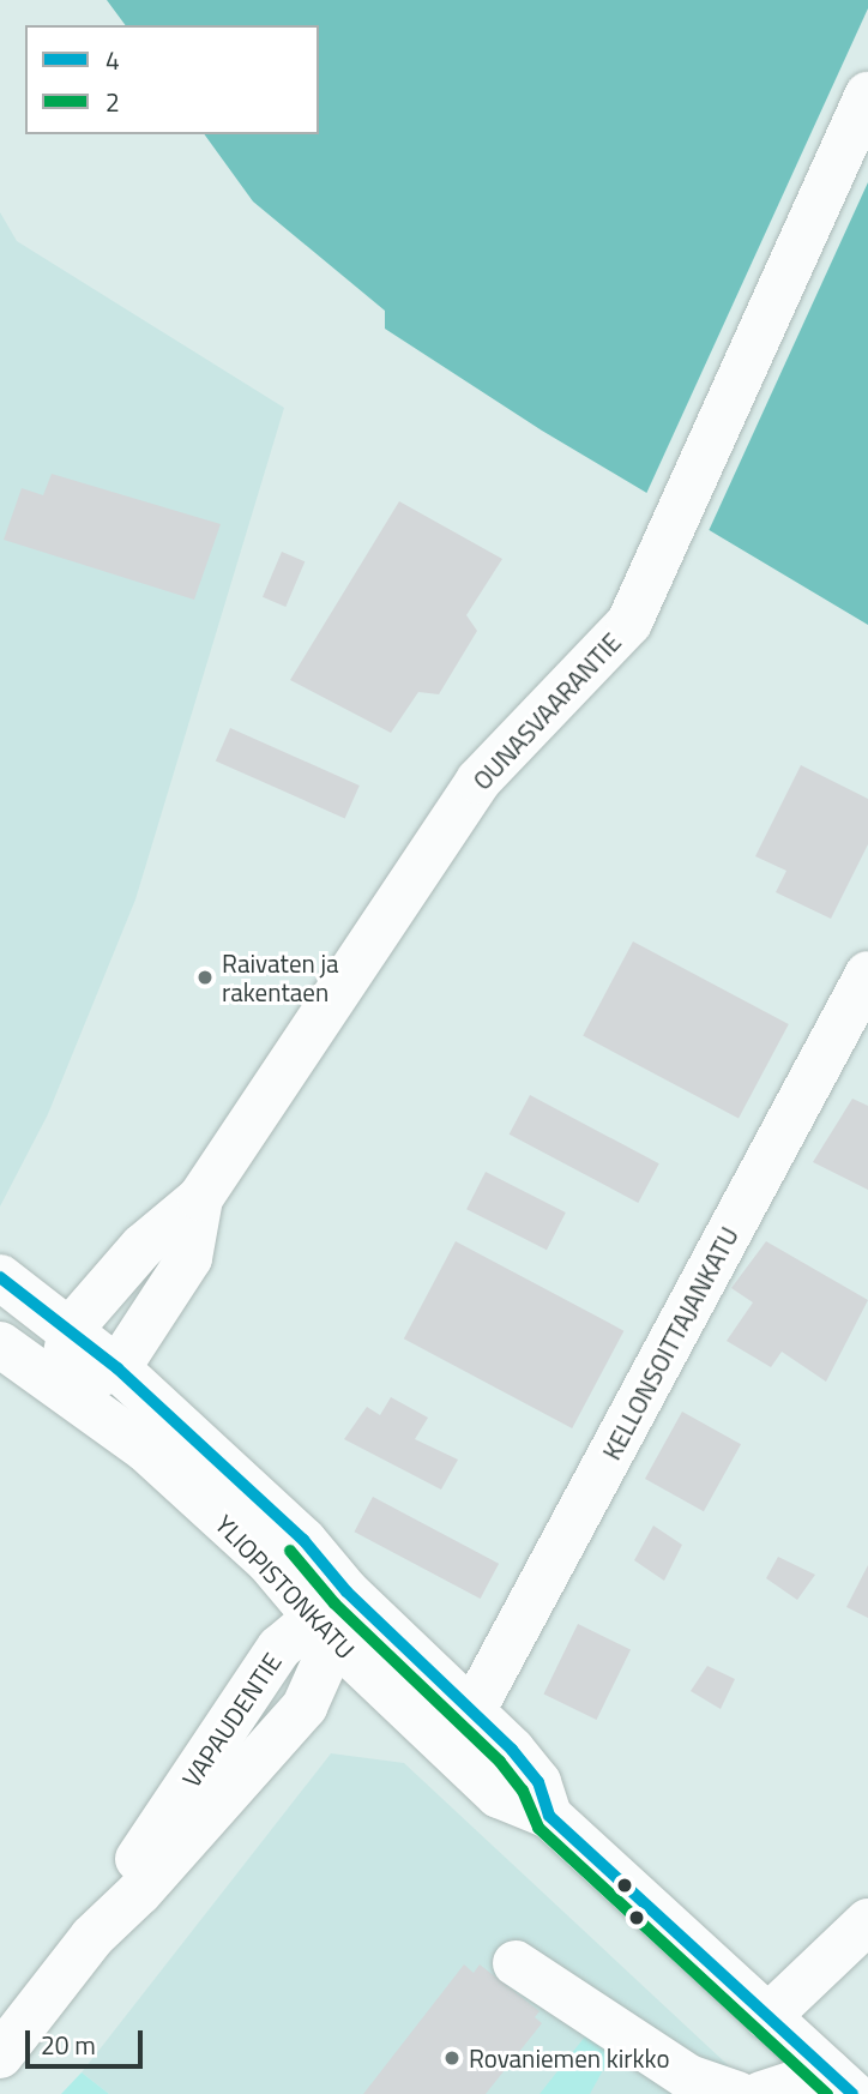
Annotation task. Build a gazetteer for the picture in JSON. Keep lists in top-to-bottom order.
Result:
{
  "streets": {
    "street": [
      "OUNASVAARANTIE",
      "KELLONSOITTAJANKATU",
      "YLIOPISTONKATU",
      "VAPAUDENTIE"
    ]
  },
  "crossings": [
    ["OUNASVAARANTIE", "YLIOPISTONKATU"],
    ["KELLONSOITTAJANKATU", "YLIOPISTONKATU"],
    ["YLIOPISTONKATU", "VAPAUDENTIE"]
  ],
  "places": ["Raivaten ja rakentaen", "Rovaniemen kirkko"],
  "lines": ["transit line 4", "transit line 2"],
  "legend": ["4", "2"],
  "scale_bar": "20 m"
}
